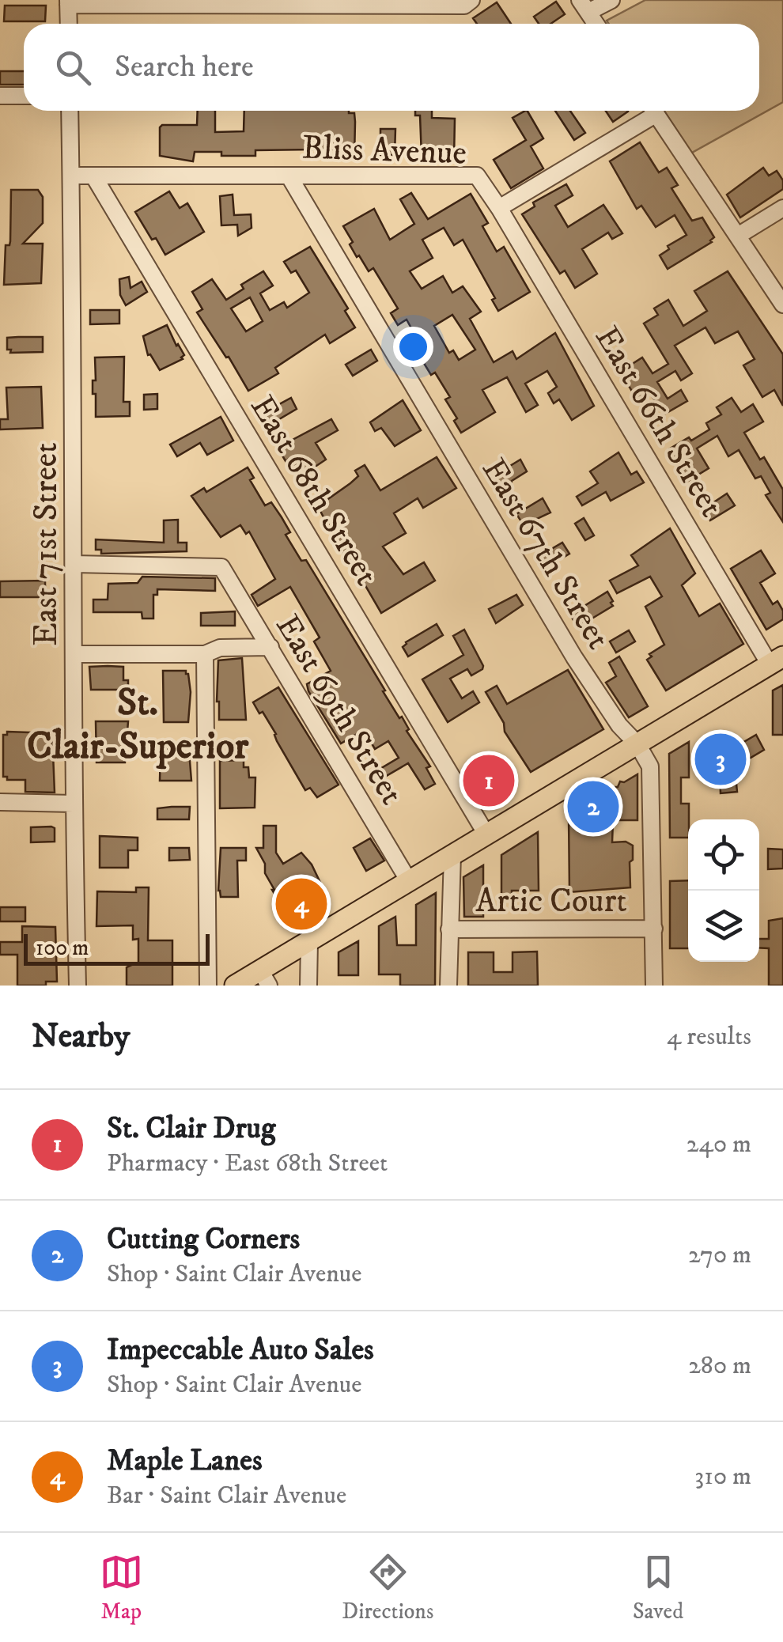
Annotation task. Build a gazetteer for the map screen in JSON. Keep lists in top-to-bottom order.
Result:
{
  "streets": {
    "street": [
      "Bliss Avenue",
      "East 66th Street",
      "East 68th Street",
      "East 71st Street",
      "East 67th Street",
      "East 69th Street",
      "Artic Court"
    ]
  },
  "crossings": [
    ["Bliss Avenue", "East 66th Street"],
    ["Bliss Avenue", "East 68th Street"],
    ["Bliss Avenue", "East 71st Street"],
    ["Bliss Avenue", "East 67th Street"],
    ["East 71st Street", "East 69th Street"],
    ["East 67th Street", "Artic Court"]
  ],
  "districts": ["St. Clair-Superior"],
  "scale_bar": "100 m",
  "page": {
    "search": "Search here",
    "pins": [
      "3",
      "1",
      "2",
      "4"
    ],
    "scale": "100 m",
    "heading": ["Nearby", "4 results"],
    "list": [
      {
        "mark": "1",
        "name": "St. Clair Drug",
        "note": "Pharmacy · East 68th Street",
        "value": "240 m"
      },
      {
        "mark": "2",
        "name": "Cutting Corners",
        "note": "Shop · Saint Clair Avenue",
        "value": "270 m"
      },
      {
        "mark": "3",
        "name": "Impeccable Auto Sales",
        "note": "Shop · Saint Clair Avenue",
        "value": "280 m"
      },
      {
        "mark": "4",
        "name": "Maple Lanes",
        "note": "Bar · Saint Clair Avenue",
        "value": "310 m"
      }
    ],
    "nav": ["Map", "Directions", "Saved"]
  }
}
